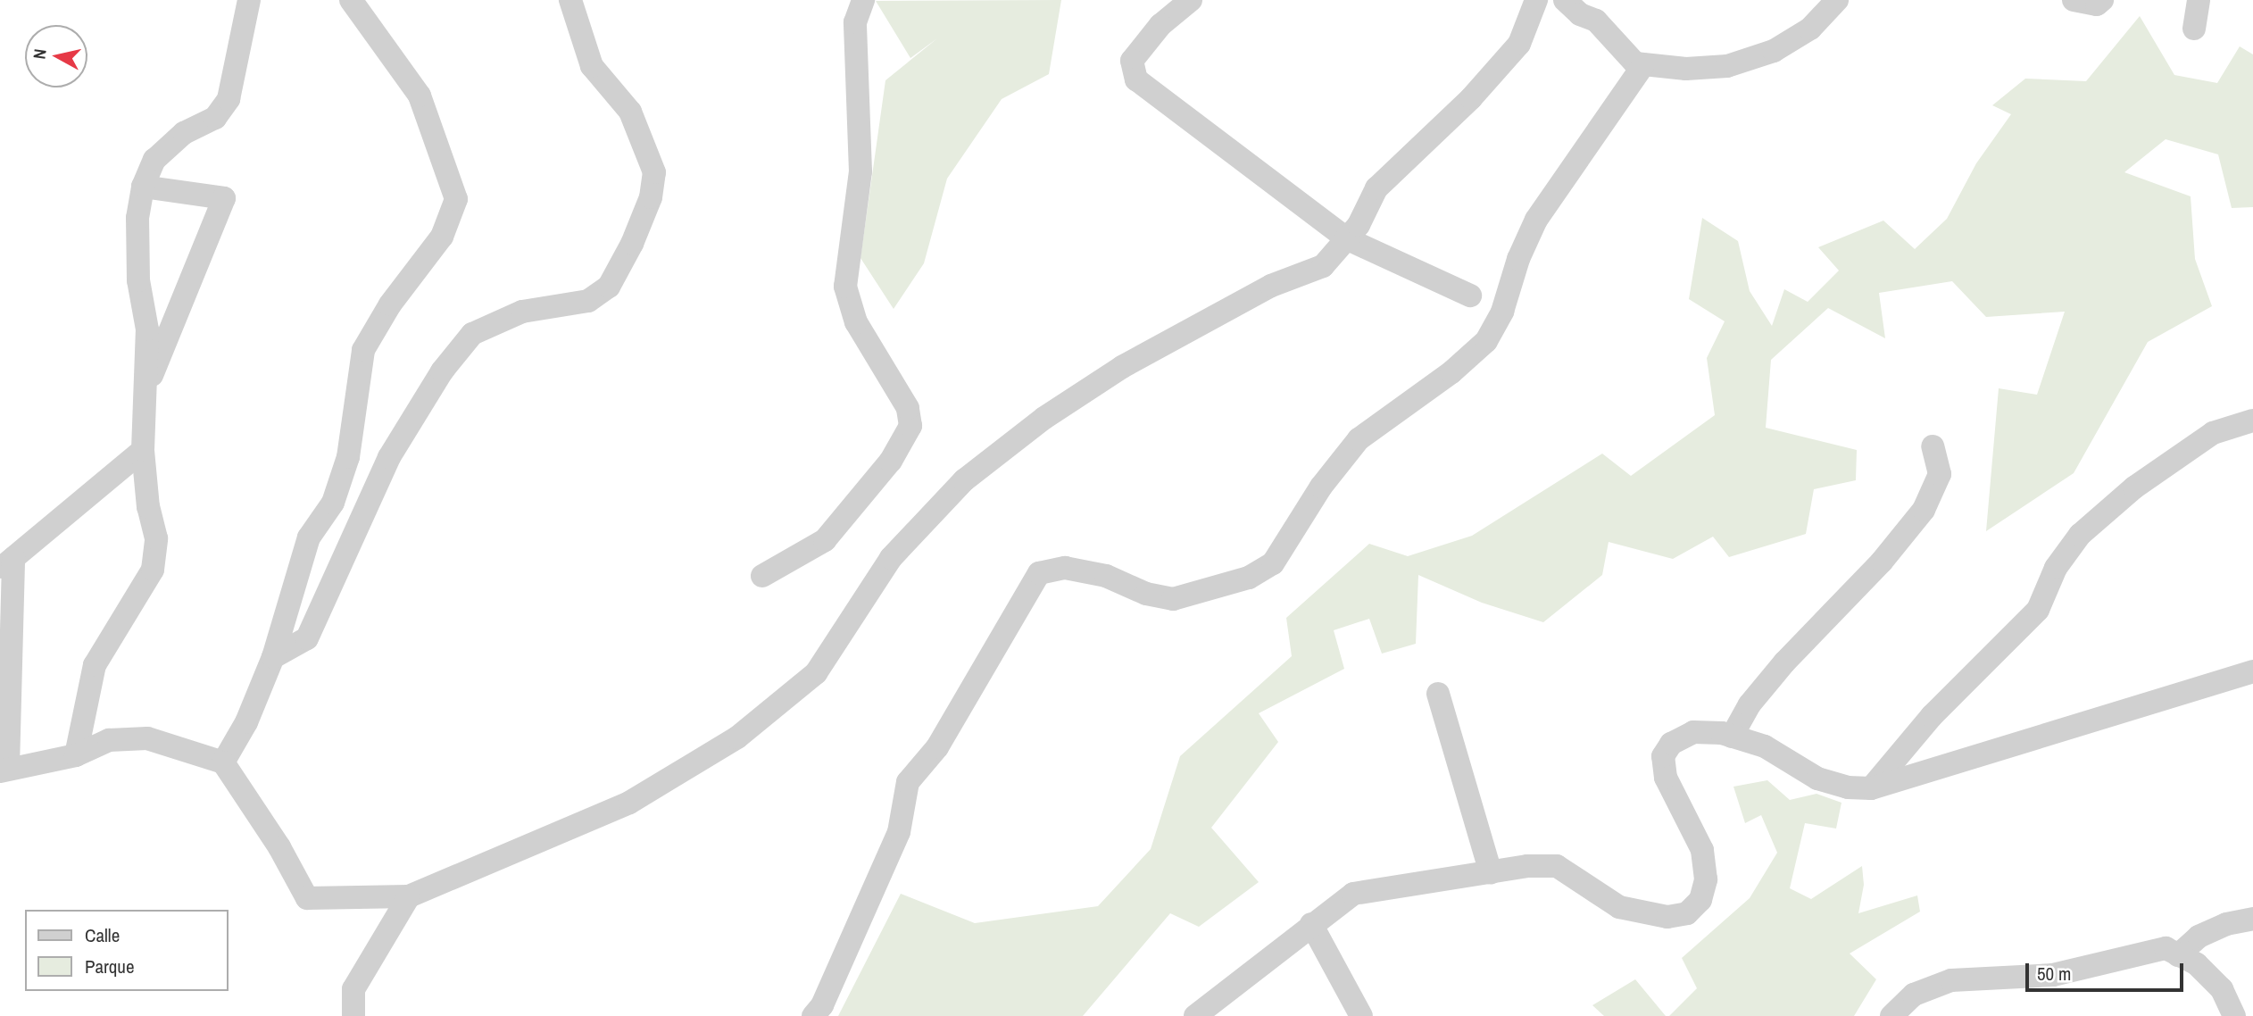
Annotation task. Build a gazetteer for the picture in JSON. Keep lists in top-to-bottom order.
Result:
{
  "legend": ["Calle", "Parque"],
  "scale_bar": "50 m",
  "north": "left"
}
